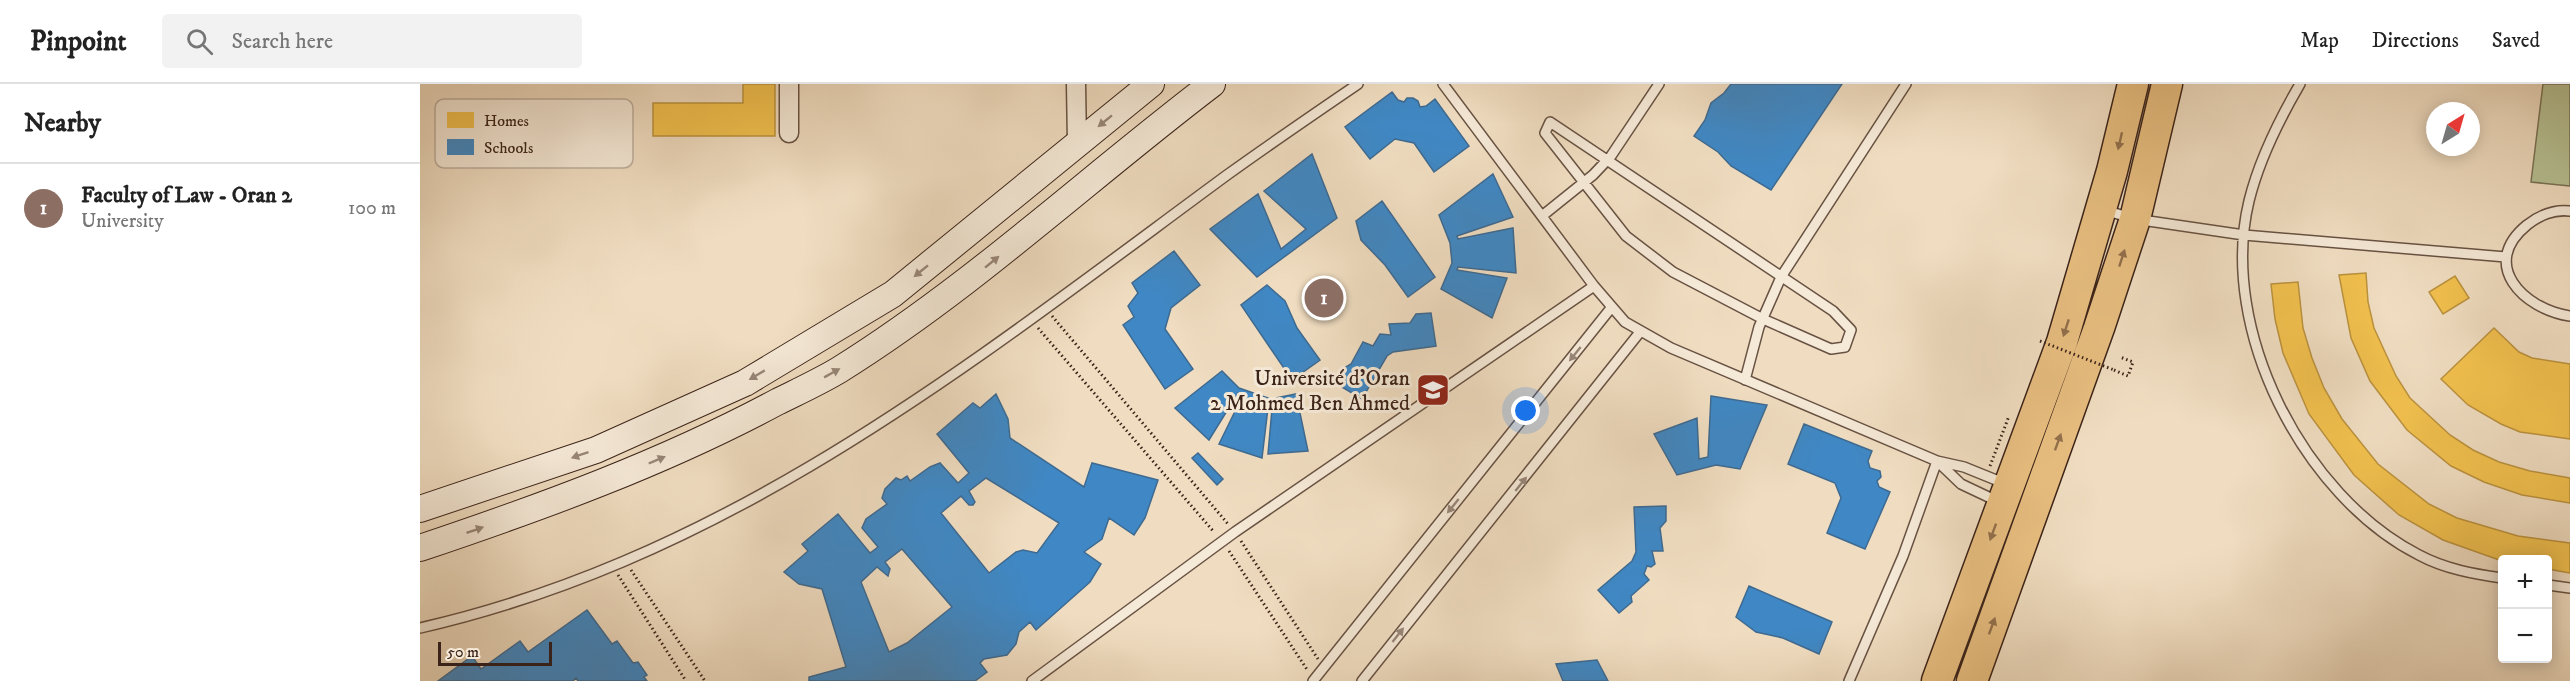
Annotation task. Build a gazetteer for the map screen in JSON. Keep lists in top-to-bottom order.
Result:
{
  "places": {
    "school or university": ["Université d'Oran 2 Mohmed Ben Ahmed"]
  },
  "legend": ["Homes", "Schools"],
  "scale_bar": "50 m",
  "north": "top right",
  "page": {
    "header": "Pinpoint",
    "search": "Search here",
    "nav": ["Map", "Directions", "Saved"],
    "heading": "Nearby",
    "list": [
      {
        "mark": "1",
        "name": "Faculty of Law - Oran 2",
        "note": "University",
        "value": "100 m"
      }
    ],
    "pins": "1",
    "map_buttons": ["+", "−"],
    "scale": "50 m"
  }
}
